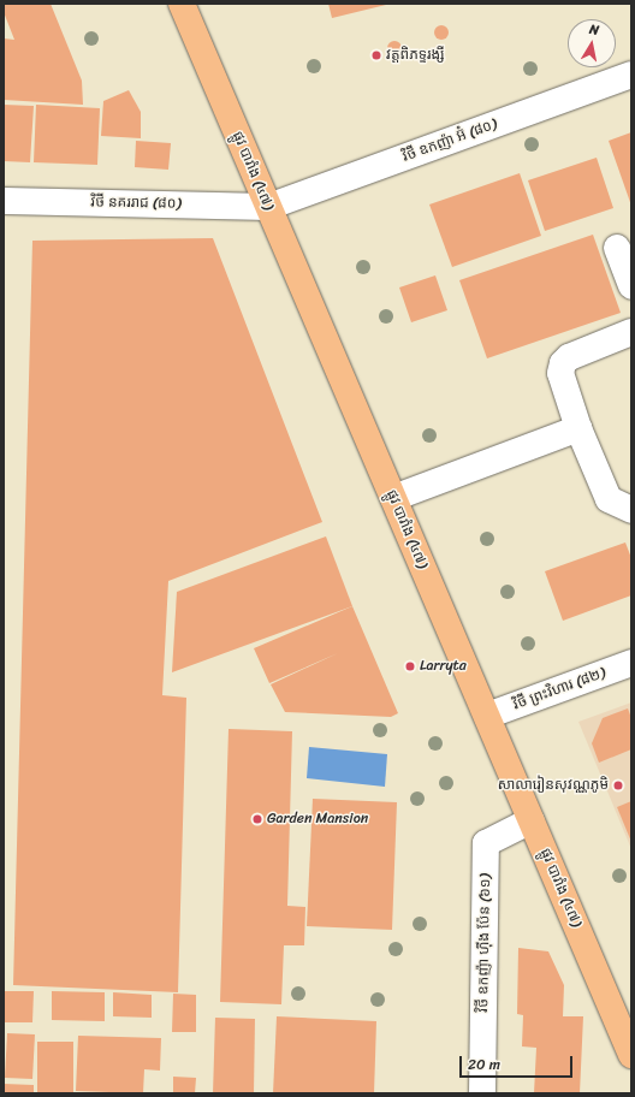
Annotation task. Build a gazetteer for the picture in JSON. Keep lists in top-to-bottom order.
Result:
{
  "streets": {
    "main road": ["ផ្លូវ បារាំង (៤៧)"],
    "street": [
      "វិថី ឧកញ៉ា អ៊ំ (៨០)",
      "វិថី នគររាជ (៨០)",
      "វិថី ព្រះវិហារ (៨២)",
      "វិថី ឧកញ៉ា ហ៊ីង ប៉ែន (៦១)"
    ]
  },
  "crossings": [
    ["វិថី ឧកញ៉ា អ៊ំ (៨០)", "ផ្លូវ បារាំង (៤៧)"],
    ["វិថី ឧកញ៉ា អ៊ំ (៨០)", "វិថី នគររាជ (៨០)"],
    ["ផ្លូវ បារាំង (៤៧)", "វិថី នគររាជ (៨០)"],
    ["ផ្លូវ បារាំង (៤៧)", "វិថី ព្រះវិហារ (៨២)"],
    ["ផ្លូវ បារាំង (៤៧)", "វិថី ឧកញ៉ា ហ៊ីង ប៉ែន (៦១)"]
  ],
  "places": [
    "វត្តពិភទ្ទរង្សី",
    "Larryta",
    "សាលារៀនសុវណ្ណភូមិ",
    "Garden Mansion"
  ],
  "scale_bar": "20 m",
  "north": "top"
}
